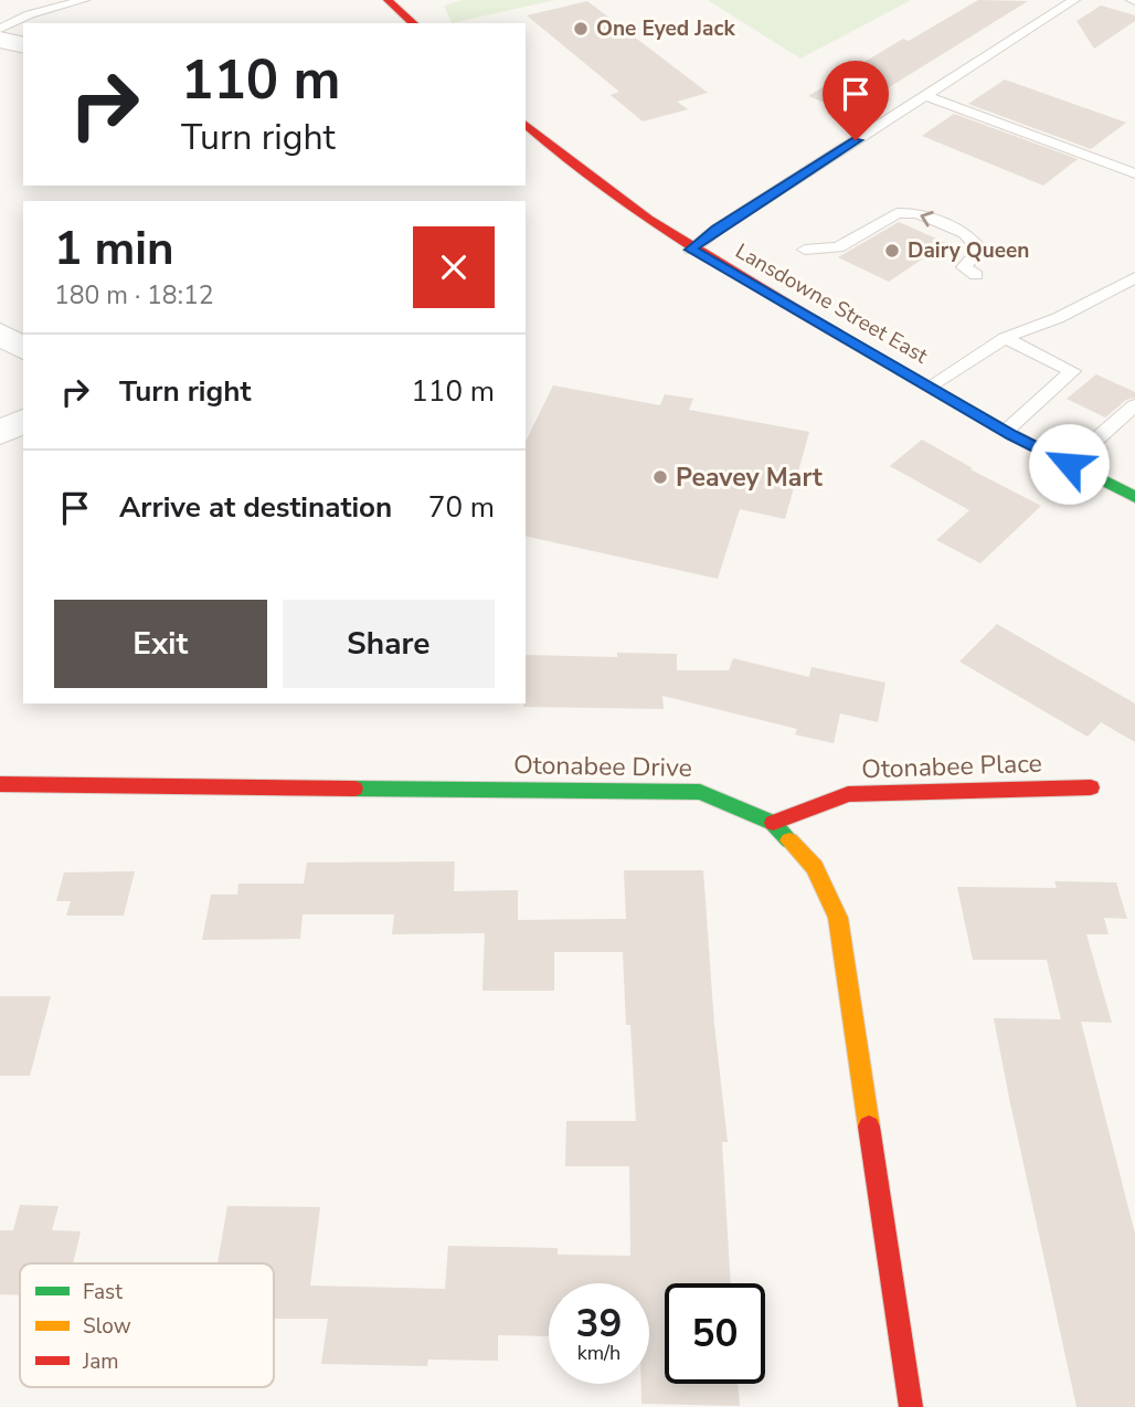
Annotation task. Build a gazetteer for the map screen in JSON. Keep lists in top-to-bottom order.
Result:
{
  "streets": {
    "street": ["Lansdowne Street East", "Otonabee Drive", "Otonabee Place"]
  },
  "crossings": [
    ["Otonabee Drive", "Otonabee Place"]
  ],
  "places": ["One Eyed Jack", "Dairy Queen", "Peavey Mart"],
  "legend": ["Fast", "Slow", "Jam"],
  "page": {
    "turn": ["110 m", "Turn right"],
    "heading": ["1 min", "180 m · 18:12"],
    "list": [
      {
        "name": "Turn right",
        "value": "110 m"
      },
      {
        "name": "Arrive at destination",
        "value": "70 m"
      }
    ],
    "buttons": ["Exit", "Share"],
    "speed": "39 km/h",
    "limit": "50"
  }
}
